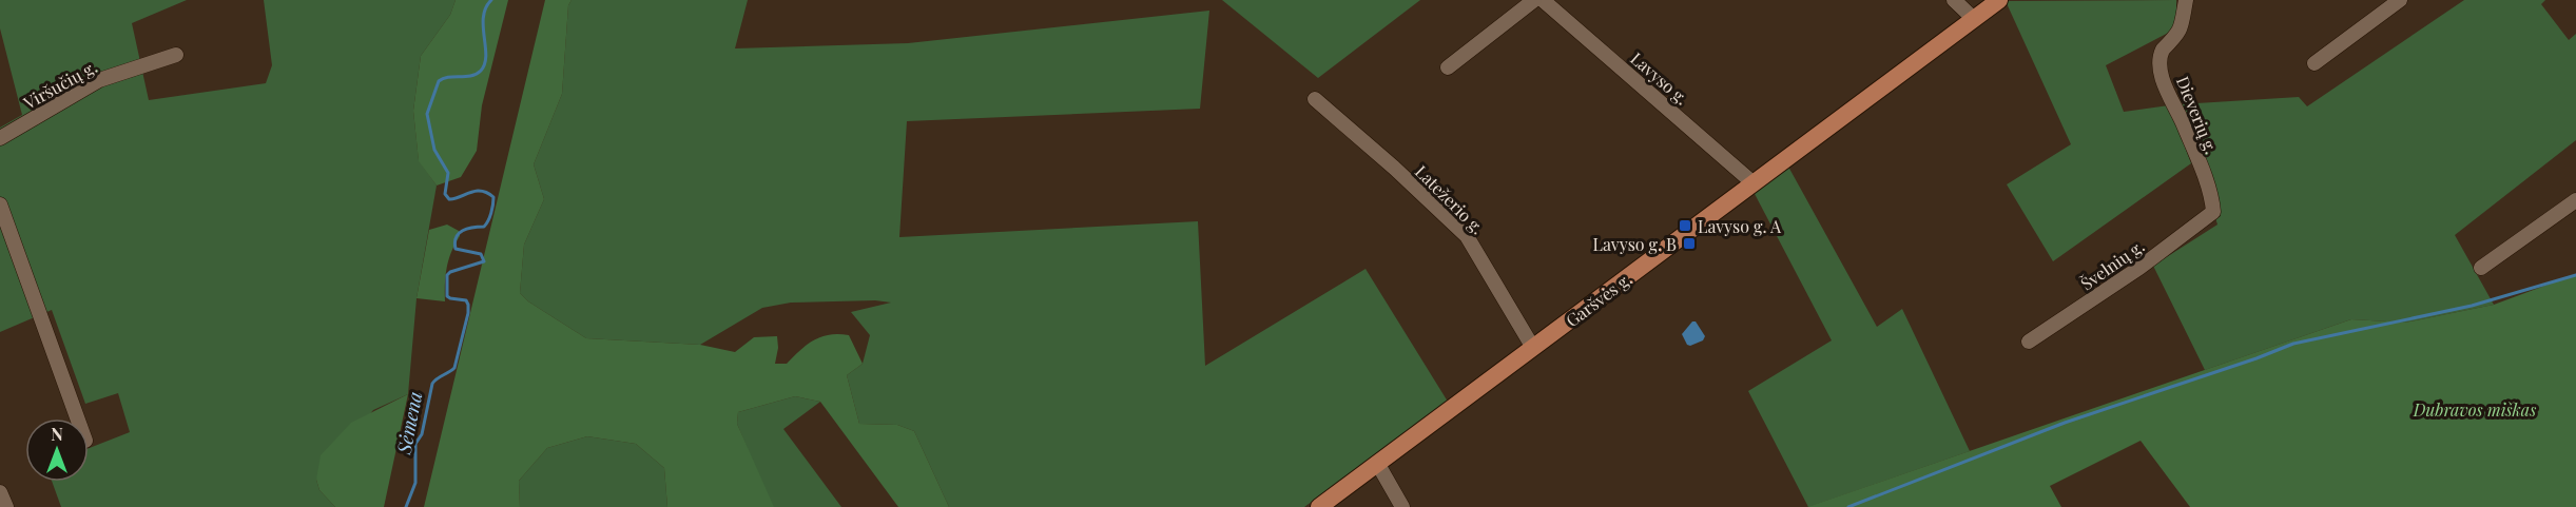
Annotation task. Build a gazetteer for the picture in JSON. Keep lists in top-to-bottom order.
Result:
{
  "streets": {
    "main road": ["Garšvės g."],
    "street": [
      "Lavyso g.",
      "Viršučių g.",
      "Dieverių g.",
      "Latežerio g.",
      "Švelnių g."
    ]
  },
  "crossings": [
    ["Lavyso g.", "Garšvės g."],
    ["Dieverių g.", "Švelnių g."],
    ["Latežerio g.", "Garšvės g."]
  ],
  "water": ["Sėmena"],
  "parks": ["Dubravos miškas"],
  "places": {
    "transit": ["Lavyso g. A", "Lavyso g. B"]
  },
  "north": "top"
}
